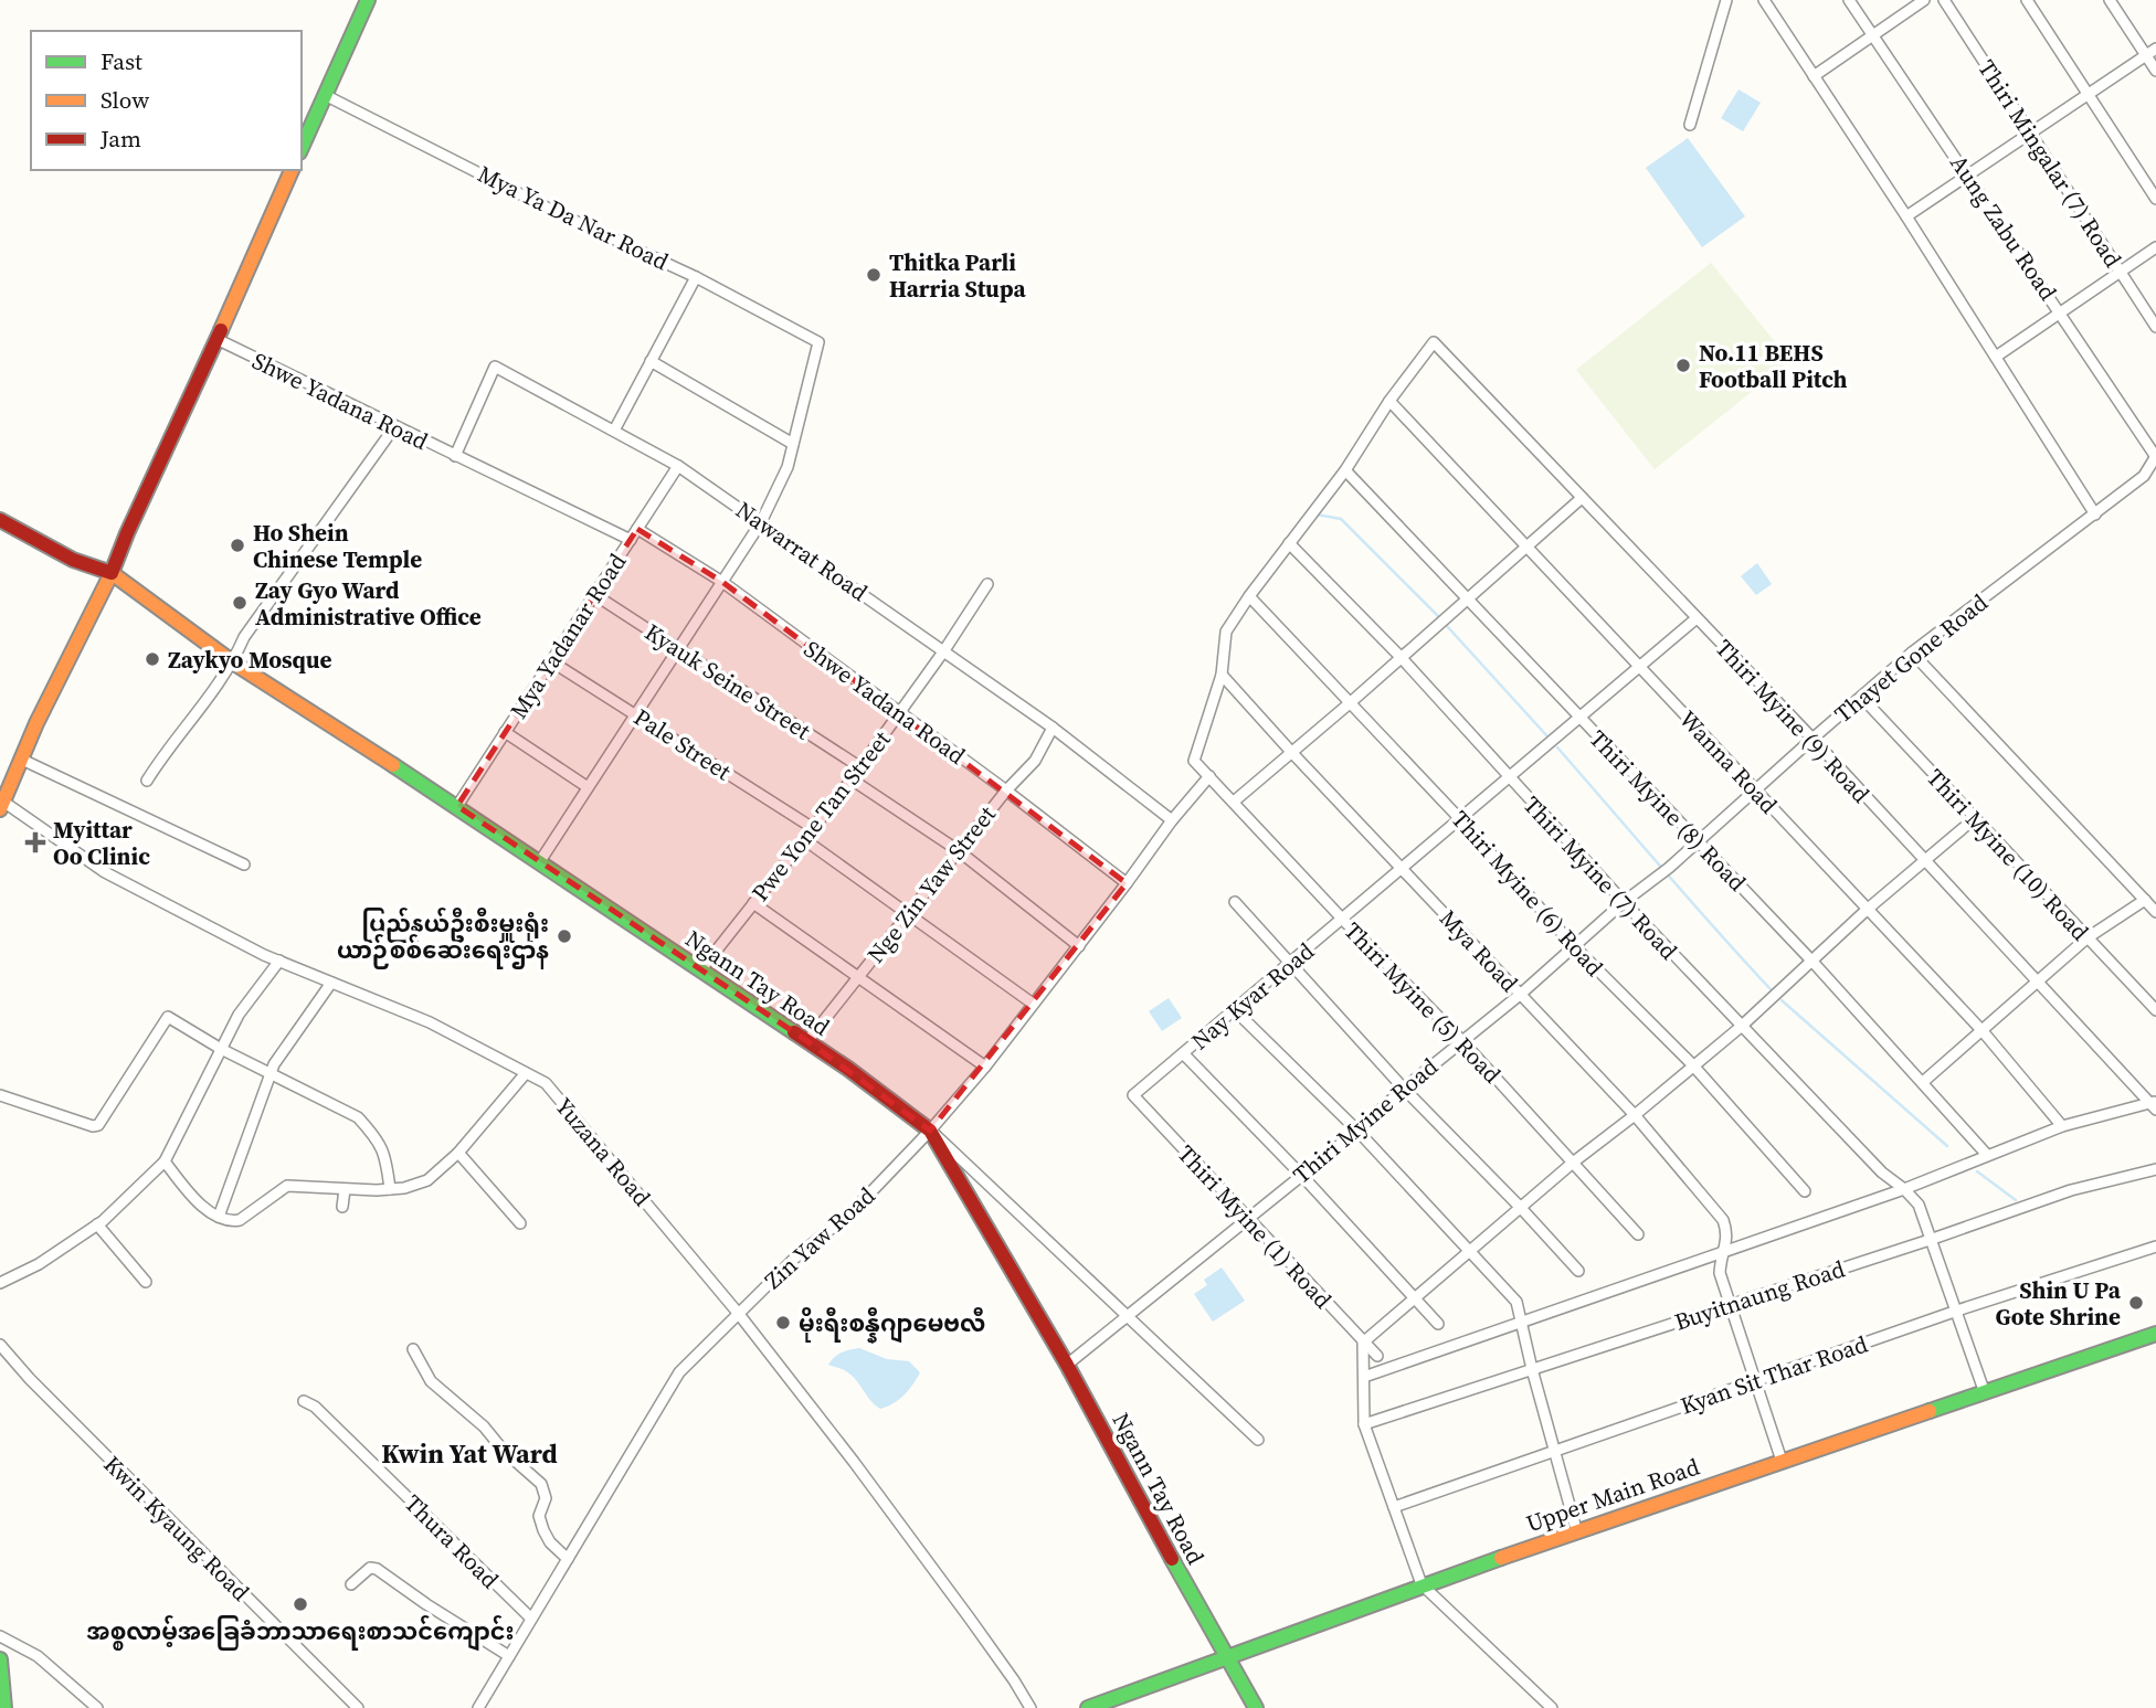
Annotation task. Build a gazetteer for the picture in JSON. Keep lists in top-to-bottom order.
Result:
{
  "streets": {
    "main road": ["Ngann Tay Road", "Upper Main Road"],
    "street": [
      "Thiri Mingalar (7) Road",
      "Mya Ya Da Nar Road",
      "Aung Zabu Road",
      "Shwe Yadana Road",
      "Nawarrat Road",
      "Mya Yadanar Road",
      "Thayet Gone Road",
      "Kyauk Seine Street",
      "Thiri Myine (9) Road",
      "Pale Street",
      "Wanna Road",
      "Thiri Myine (8) Road",
      "Pwe Yone Tan Street",
      "Thiri Myine (10) Road",
      "Thiri Myine (7) Road",
      "Nge Zin Yaw Street",
      "Thiri Myine (6) Road",
      "Mya Road",
      "Nay Kyar Road",
      "Thiri Myine (5) Road",
      "Thiri Myine Road",
      "Yuzana Road",
      "Thiri Myine (1) Road",
      "Zin Yaw Road",
      "Buyitnaung Road",
      "Kyan Sit Thar Road",
      "Kwin Kyaung Road",
      "Thura Road"
    ]
  },
  "crossings": [
    ["Aung Zabu Road", "Thayet Gone Road"],
    ["Shwe Yadana Road", "Nawarrat Road"],
    ["Shwe Yadana Road", "Mya Yadanar Road"],
    ["Shwe Yadana Road", "Pwe Yone Tan Street"],
    ["Shwe Yadana Road", "Nge Zin Yaw Street"],
    ["Shwe Yadana Road", "Zin Yaw Road"],
    ["Nawarrat Road", "Mya Yadanar Road"],
    ["Nawarrat Road", "Pwe Yone Tan Street"],
    ["Nawarrat Road", "Nge Zin Yaw Street"],
    ["Nawarrat Road", "Zin Yaw Road"],
    ["Mya Yadanar Road", "Kyauk Seine Street"],
    ["Mya Yadanar Road", "Pale Street"],
    ["Mya Yadanar Road", "Ngann Tay Road"],
    ["Thayet Gone Road", "Thiri Myine (9) Road"],
    ["Thayet Gone Road", "Wanna Road"],
    ["Thayet Gone Road", "Thiri Myine (8) Road"],
    ["Thayet Gone Road", "Thiri Myine (10) Road"],
    ["Thayet Gone Road", "Thiri Myine Road"],
    ["Kyauk Seine Street", "Pwe Yone Tan Street"],
    ["Thiri Myine (9) Road", "Wanna Road"],
    ["Thiri Myine (9) Road", "Nay Kyar Road"],
    ["Pale Street", "Pwe Yone Tan Street"],
    ["Wanna Road", "Nay Kyar Road"],
    ["Thiri Myine (8) Road", "Nay Kyar Road"],
    ["Pwe Yone Tan Street", "Ngann Tay Road"],
    ["Thiri Myine (7) Road", "Nay Kyar Road"],
    ["Thiri Myine (7) Road", "Thiri Myine Road"],
    ["Thiri Myine (7) Road", "Buyitnaung Road"],
    ["Thiri Myine (7) Road", "Kyan Sit Thar Road"],
    ["Thiri Myine (7) Road", "Upper Main Road"],
    ["Nge Zin Yaw Street", "Ngann Tay Road"],
    ["Thiri Myine (6) Road", "Nay Kyar Road"],
    ["Thiri Myine (6) Road", "Thiri Myine Road"],
    ["Mya Road", "Nay Kyar Road"],
    ["Mya Road", "Thiri Myine Road"],
    ["Mya Road", "Buyitnaung Road"],
    ["Mya Road", "Kyan Sit Thar Road"],
    ["Mya Road", "Upper Main Road"],
    ["Ngann Tay Road", "Thiri Myine Road"],
    ["Ngann Tay Road", "Zin Yaw Road"],
    ["Ngann Tay Road", "Upper Main Road"],
    ["Nay Kyar Road", "Thiri Myine (5) Road"],
    ["Nay Kyar Road", "Thiri Myine (1) Road"],
    ["Thiri Myine (5) Road", "Thiri Myine Road"],
    ["Thiri Myine (5) Road", "Zin Yaw Road"],
    ["Thiri Myine Road", "Thiri Myine (1) Road"],
    ["Yuzana Road", "Zin Yaw Road"],
    ["Zin Yaw Road", "Thura Road"]
  ],
  "districts": ["Kwin Yat Ward"],
  "places": {
    "other": [
      "Thitka Parli Harria Stupa",
      "No.11 BEHS Football Pitch",
      "Ho Shein Chinese Temple",
      "Zay Gyo Ward Administrative Office",
      "Zaykyo Mosque",
      "ပြည်နယ်ဦးစီးမှူးရုံး ယာဉ်စစ်ဆေးရေးဌာန",
      "Shin U Pa Gote Shrine",
      "မိုးရီးစန္နီဂျာမေဗလီ",
      "အစ္စလာမ့်အခြေခံဘာသာရေးစာသင်ကျောင်း"
    ],
    "health": ["Myittar Oo Clinic"]
  },
  "legend": ["Fast", "Slow", "Jam"]
}
